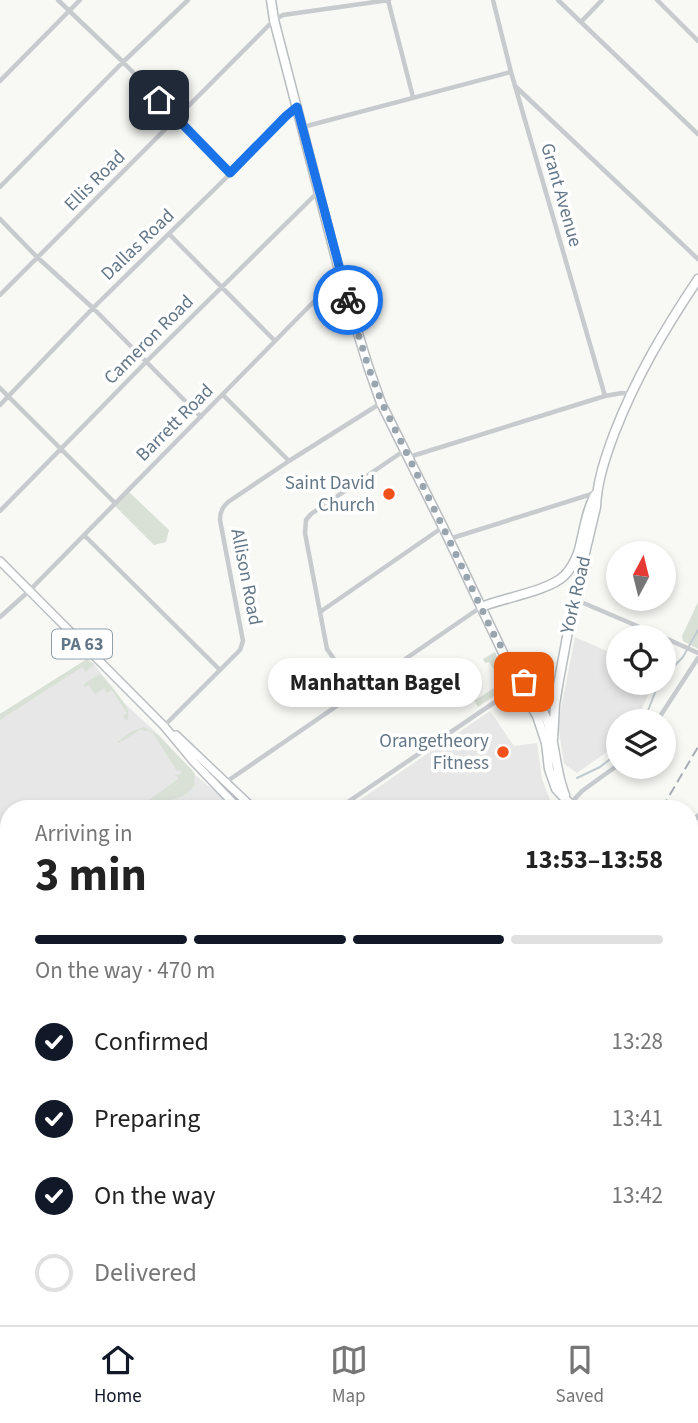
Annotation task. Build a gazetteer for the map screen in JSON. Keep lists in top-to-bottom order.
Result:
{
  "streets": {
    "highway": ["York Road"],
    "main road": ["PA 63"],
    "street": [
      "Ellis Road",
      "Grant Avenue",
      "Dallas Road",
      "Cameron Road",
      "Barrett Road",
      "Allison Road"
    ]
  },
  "crossings": [
    ["Barrett Road", "PA 63"],
    ["Allison Road", "PA 63"]
  ],
  "places": ["Saint David Church", "Manhattan Bagel", "Orangetheory Fitness"],
  "north": "top",
  "page": {
    "bubble": "Manhattan Bagel",
    "heading": ["3 min", "Arriving in", "13:53–13:58"],
    "bar": "On the way · 470 m",
    "list": [
      ["Confirmed", "13:28"],
      ["Preparing", "13:41"],
      ["On the way", "13:42"],
      "Delivered"
    ],
    "tabs": ["Home", "Map", "Saved"]
  }
}
